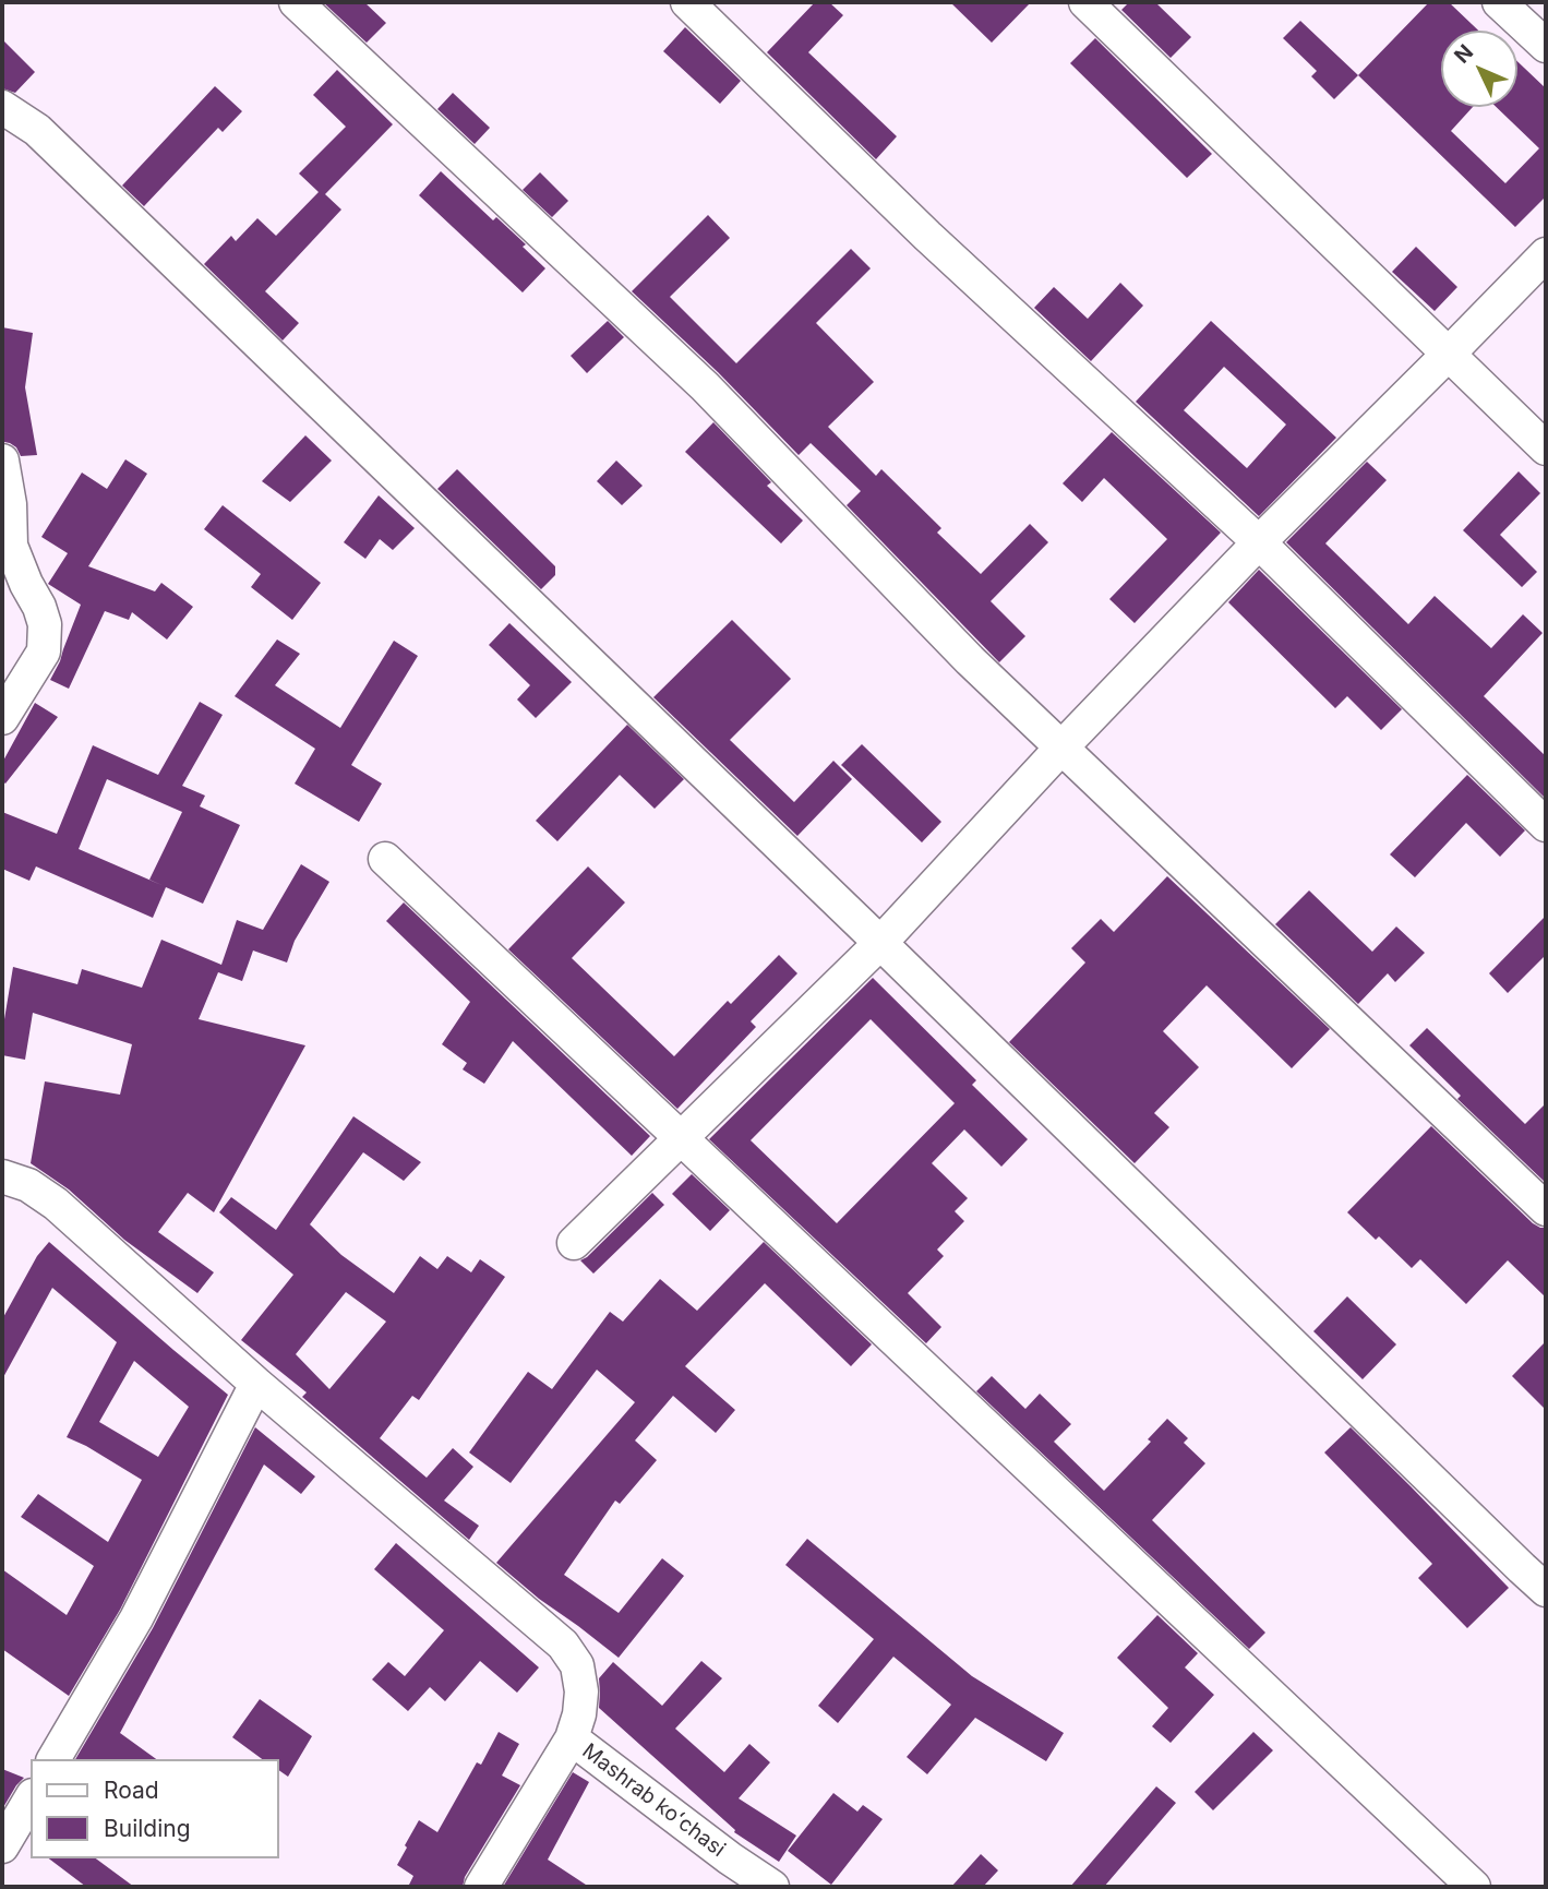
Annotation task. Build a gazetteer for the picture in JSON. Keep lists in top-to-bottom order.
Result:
{
  "streets": {
    "street": ["Mashrab koʻchasi"]
  },
  "legend": ["Road", "Building"],
  "north": "top left"
}
